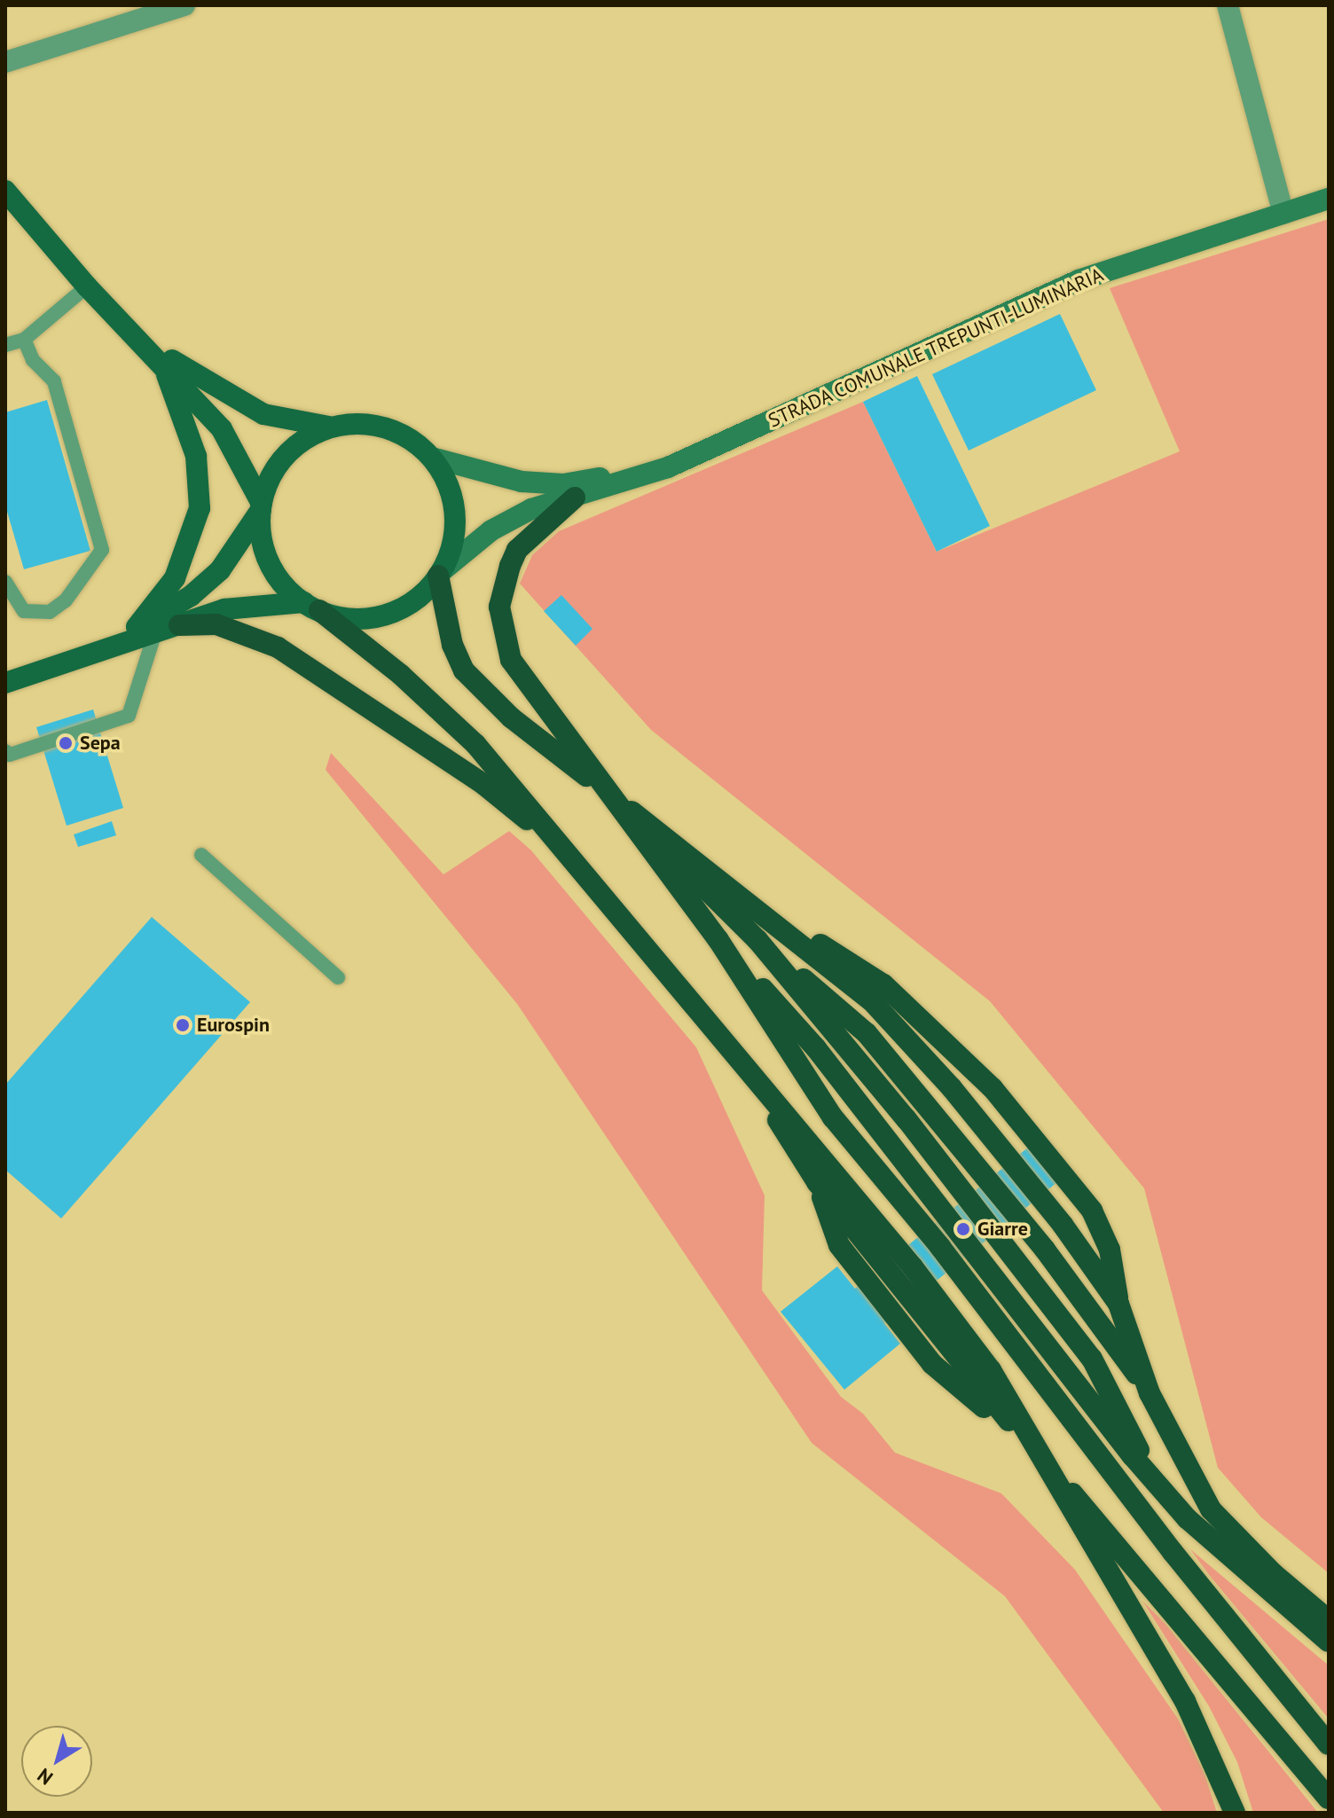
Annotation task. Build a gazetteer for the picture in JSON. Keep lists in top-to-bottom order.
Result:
{
  "streets": {
    "main road": ["STRADA COMUNALE TREPUNTI-LUMINARIA"]
  },
  "places": ["Sepa", "Eurospin", "Giarre"],
  "north": "bottom left"
}
